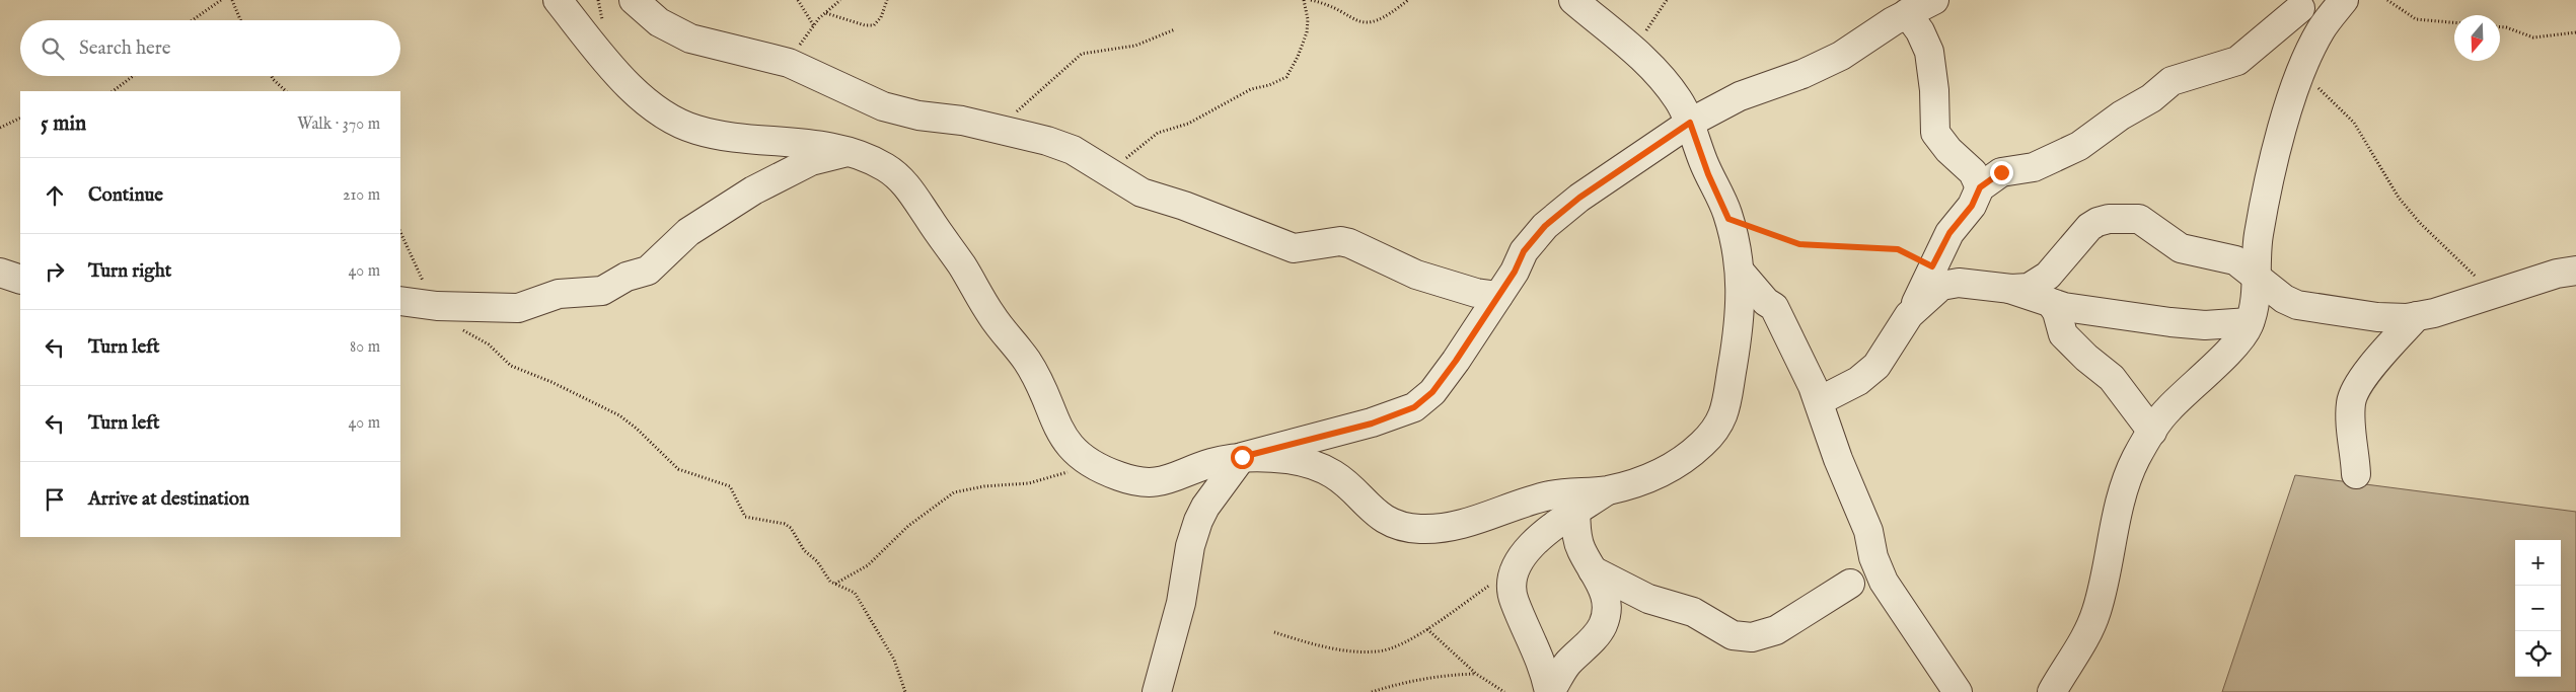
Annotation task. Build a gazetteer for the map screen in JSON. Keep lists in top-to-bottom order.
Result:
{
  "north": "bottom",
  "page": {
    "search": "Search here",
    "heading": ["5 min", "Walk · 370 m"],
    "list": [
      ["Continue", "210 m"],
      ["Turn right", "40 m"],
      ["Turn left", "80 m"],
      ["Turn left", "40 m"],
      "Arrive at destination"
    ],
    "map_buttons": ["+", "−"]
  }
}
